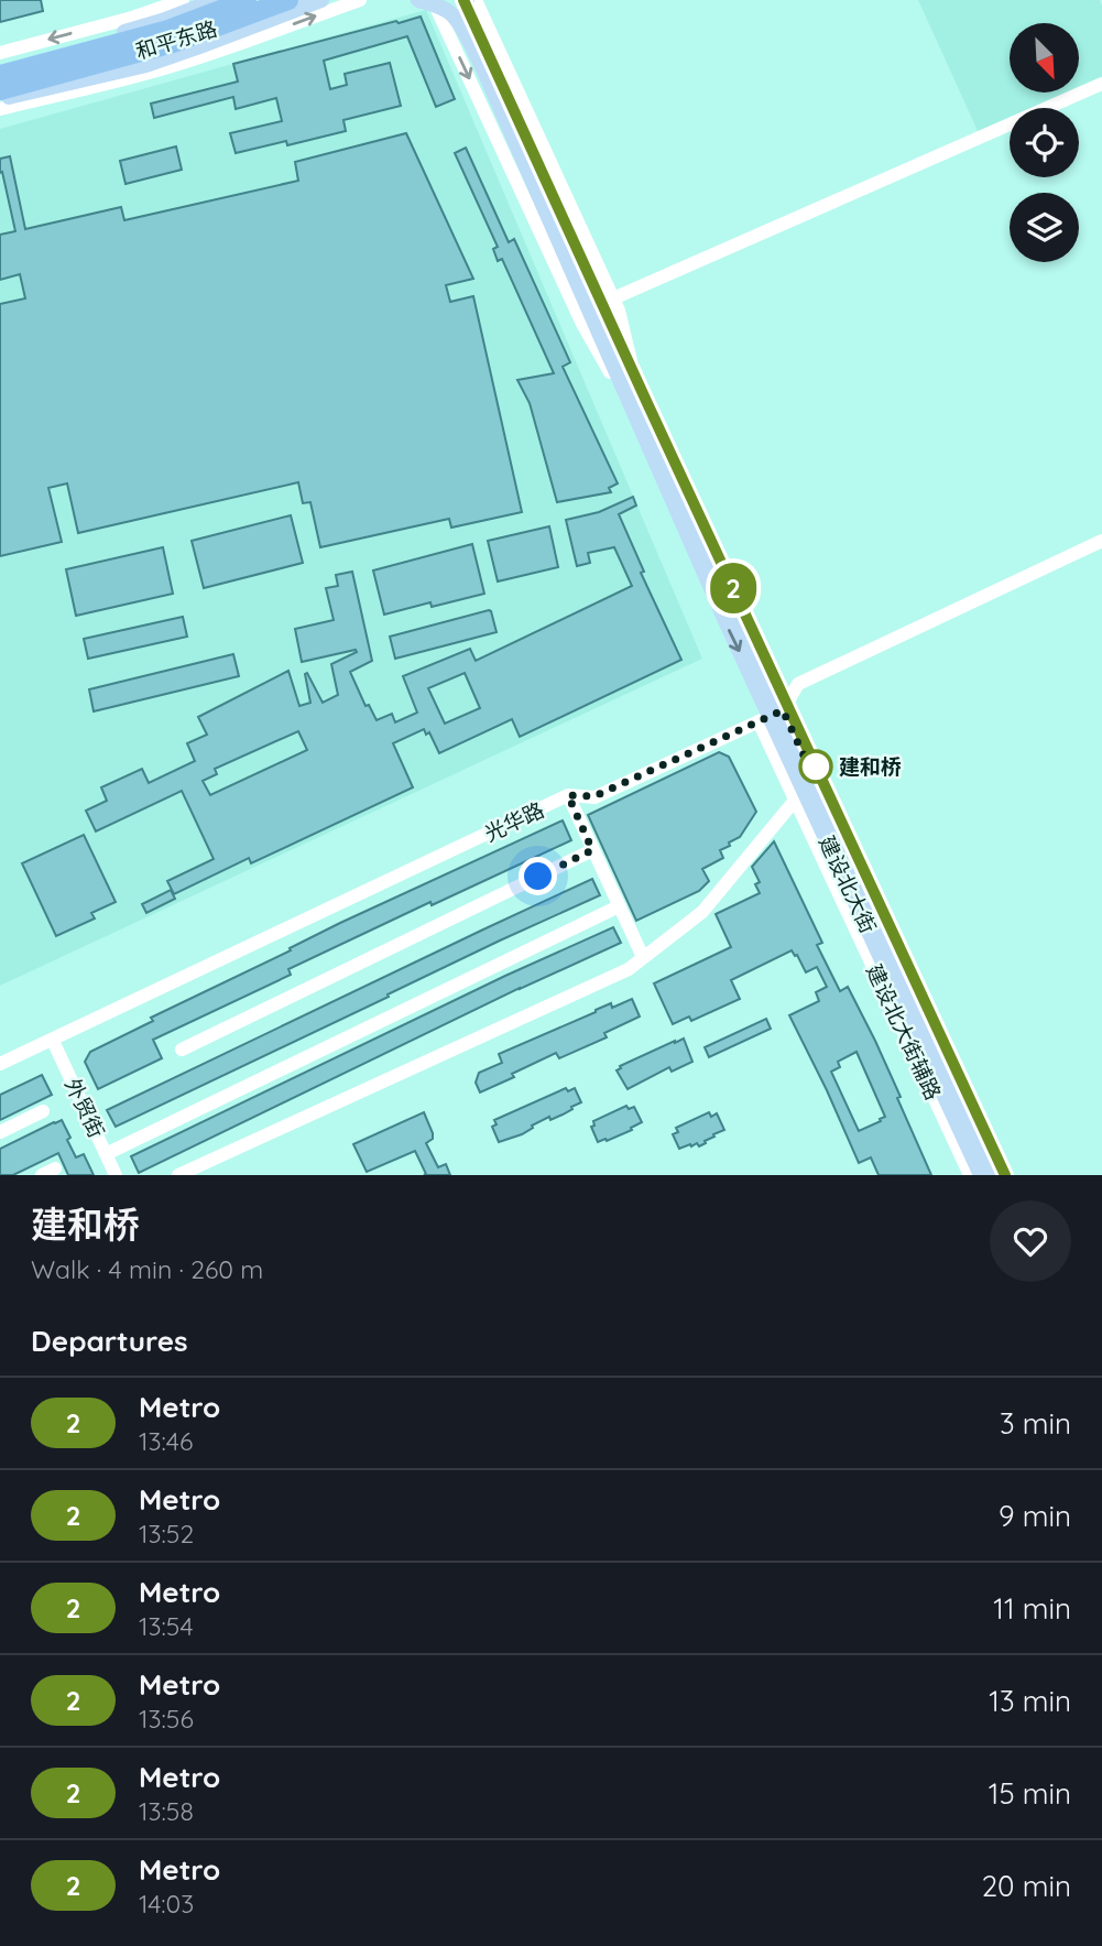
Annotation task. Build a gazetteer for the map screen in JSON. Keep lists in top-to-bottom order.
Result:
{
  "streets": {
    "highway": ["和平东路"],
    "main road": ["建设北大街"],
    "street": ["光华路", "建设北大街辅路", "外贸街"]
  },
  "crossings": [
    ["光华路", "建设北大街"],
    ["光华路", "外贸街"],
    ["建设北大街", "建设北大街辅路"]
  ],
  "places": ["建和桥"],
  "lines": ["metro line 2"],
  "north": "bottom right",
  "page": {
    "on_map": "2",
    "heading": [
      ["建和桥", "Walk · 4 min · 260 m"],
      "Departures"
    ],
    "list": [
      {
        "mark": "2",
        "name": "Metro",
        "note": "13:46",
        "value": "3 min"
      },
      {
        "mark": "2",
        "name": "Metro",
        "note": "13:52",
        "value": "9 min"
      },
      {
        "mark": "2",
        "name": "Metro",
        "note": "13:54",
        "value": "11 min"
      },
      {
        "mark": "2",
        "name": "Metro",
        "note": "13:56",
        "value": "13 min"
      },
      {
        "mark": "2",
        "name": "Metro",
        "note": "13:58",
        "value": "15 min"
      },
      {
        "mark": "2",
        "name": "Metro",
        "note": "14:03",
        "value": "20 min"
      }
    ]
  }
}
